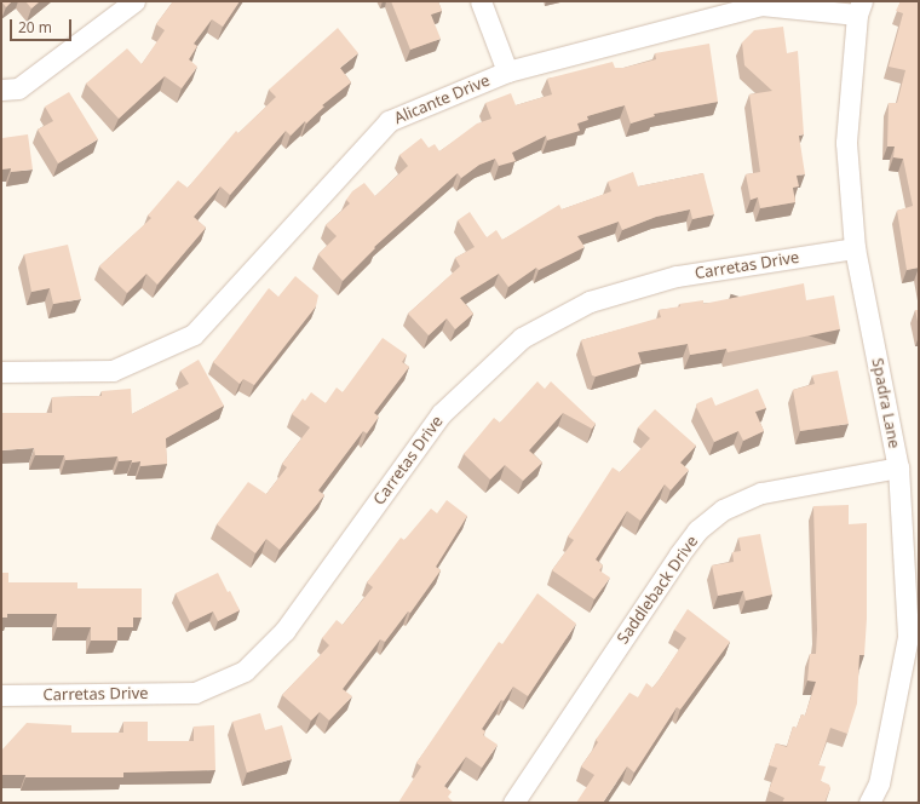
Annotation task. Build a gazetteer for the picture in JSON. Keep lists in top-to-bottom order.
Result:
{
  "streets": {
    "street": [
      "Alicante Drive",
      "Carretas Drive",
      "Spadra Lane",
      "Saddleback Drive"
    ]
  },
  "crossings": [
    ["Alicante Drive", "Spadra Lane"],
    ["Carretas Drive", "Spadra Lane"],
    ["Spadra Lane", "Saddleback Drive"]
  ],
  "scale_bar": "20 m"
}
